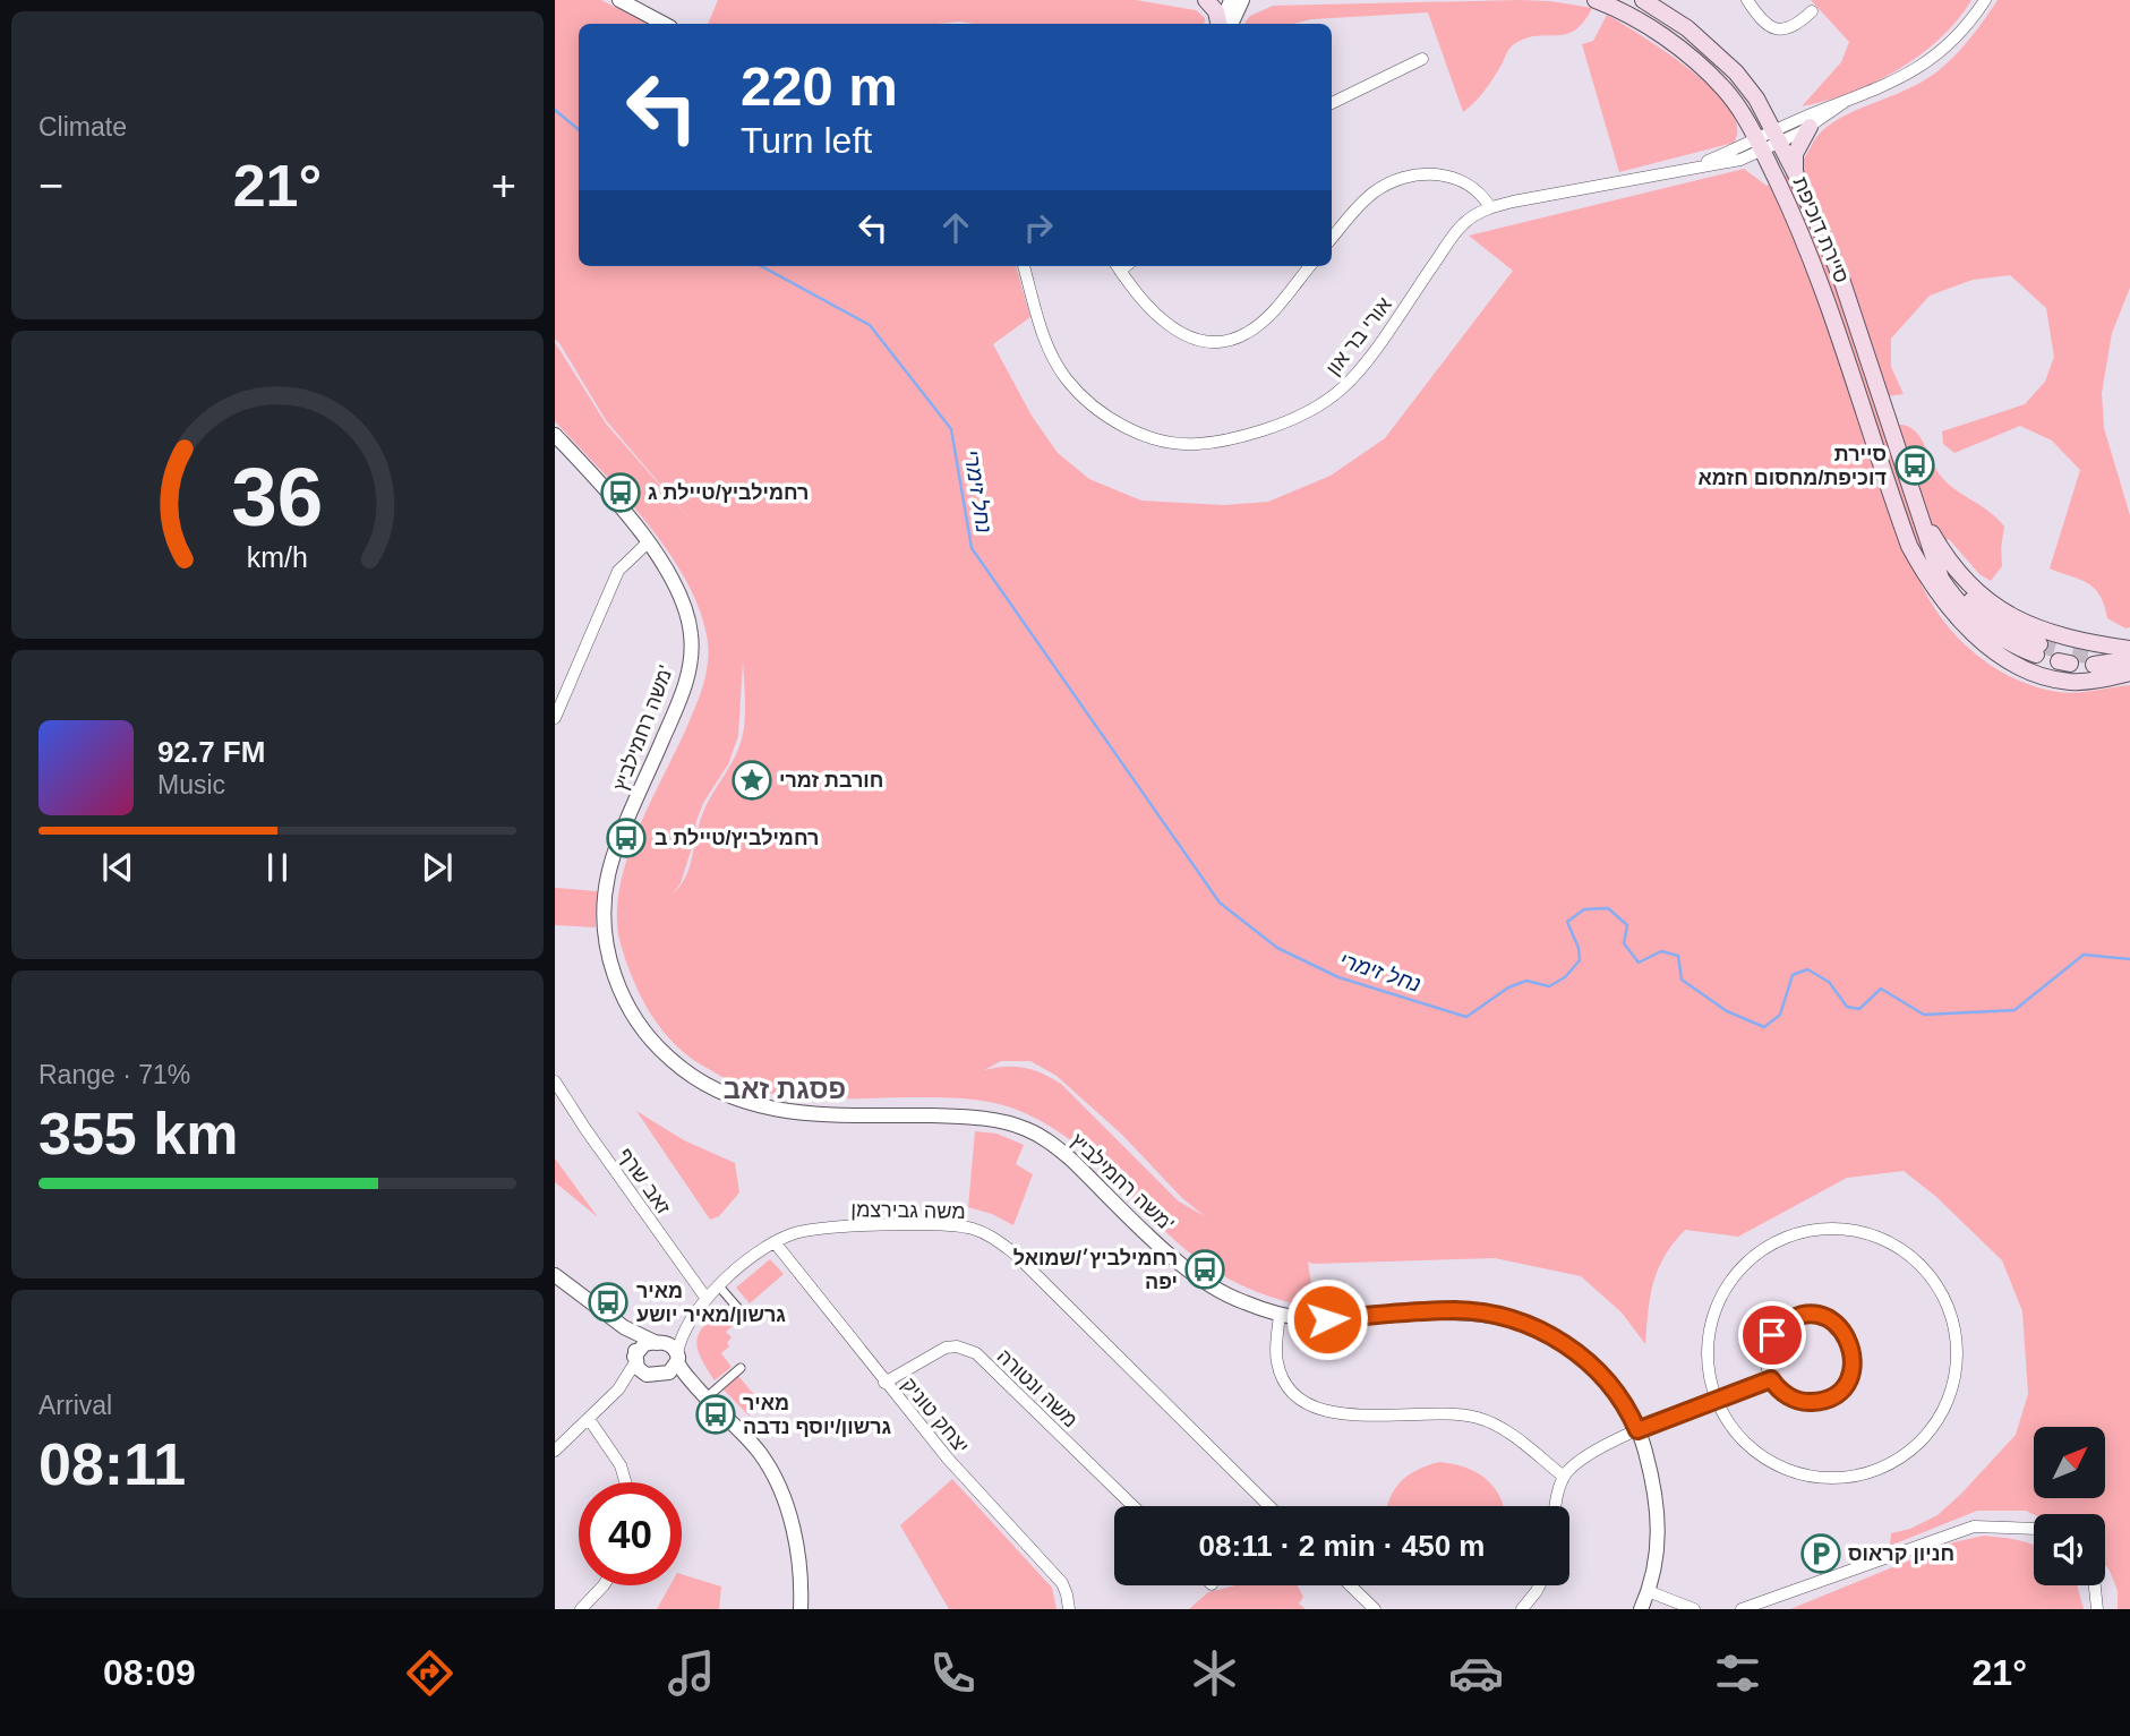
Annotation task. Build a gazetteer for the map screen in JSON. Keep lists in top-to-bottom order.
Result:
{
  "streets": {
    "main road": ["סיירת דוכיפת"],
    "street": [
      "אורי בר און",
      "משה רחמילביץ'",
      "זאב שרף",
      "משה גבירצמן",
      "משה ונטורה",
      "יצחק טוניק"
    ]
  },
  "crossings": [
    ["סיירת דוכיפת", "אורי בר און"],
    ["זאב שרף", "משה גבירצמן"],
    ["משה גבירצמן", "יצחק טוניק"],
    ["משה ונטורה", "יצחק טוניק"]
  ],
  "districts": ["פסגת זאב"],
  "water": ["נחל זימרי"],
  "places": {
    "bus stop": [
      "סיירת דוכיפת/מחסום חזמא",
      "רחמילביץ/טיילת ג",
      "רחמילביץ/טיילת ב",
      "רחמילביץ׳/שמואל יפה",
      "מאיר גרשון/מאיר יושע",
      "מאיר גרשון/יוסף נדבה"
    ],
    "place": ["חורבת זמרי"],
    "parking": ["חניון קראוס"]
  },
  "north": "top right",
  "page": {
    "tile": [
      "Climate",
      ["Range · 71%", "355 km"],
      ["Arrival", "08:11"]
    ],
    "turn": ["220 m", "Turn left"],
    "heat": ["−", "21°", "+"],
    "song": ["92.7 FM", "Music"],
    "limit": "40",
    "trip": "08:11 · 2 min · 450 m",
    "tabs": ["08:09", "21°"],
    "gauge": ["36", "km/h"]
  }
}
